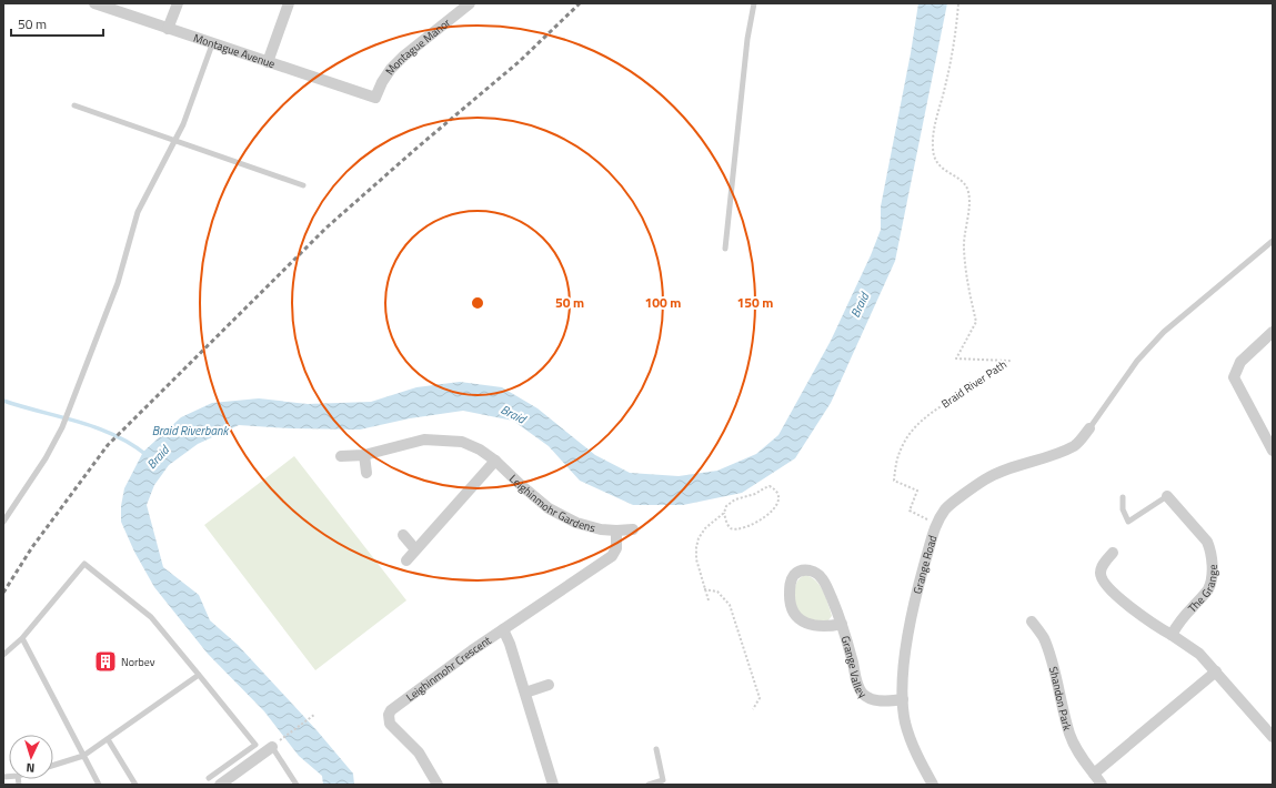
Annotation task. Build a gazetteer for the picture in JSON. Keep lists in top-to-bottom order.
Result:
{
  "streets": {
    "street": [
      "Montague Manor",
      "Montague Avenue",
      "Leighinmohr Gardens",
      "Grange Road",
      "The Grange",
      "Grange Valley",
      "Leighinmohr Crescent",
      "Shandon Park"
    ],
    "path": ["Braid River Path"]
  },
  "crossings": [
    ["Montague Manor", "Montague Avenue"],
    ["Braid River Path", "Grange Road"],
    ["Leighinmohr Gardens", "Leighinmohr Crescent"],
    ["Grange Road", "Grange Valley"]
  ],
  "water": ["Braid", "Braid Riverbank"],
  "places": {
    "building": ["Norbev"]
  },
  "scale_bar": "50 m",
  "north": "bottom",
  "rings": ["50 m", "100 m", "150 m"]
}
